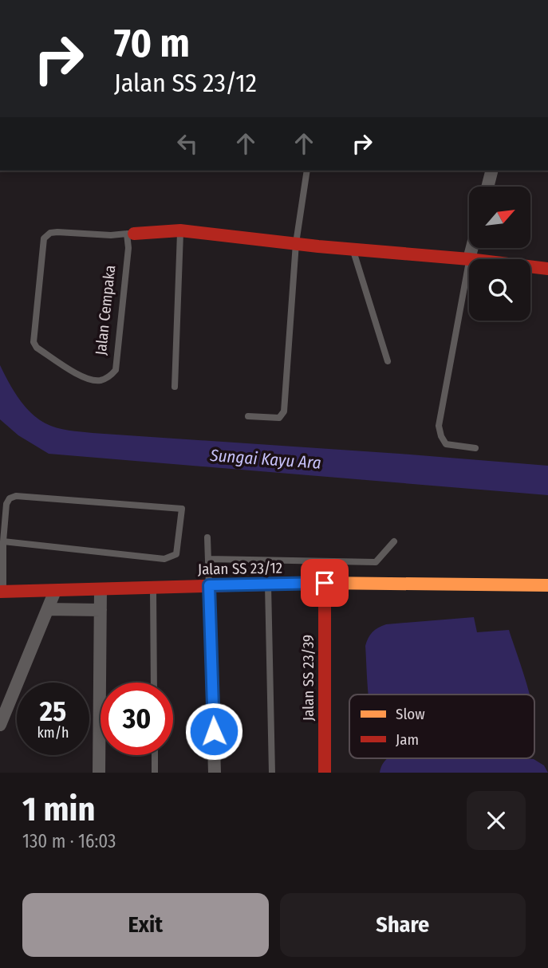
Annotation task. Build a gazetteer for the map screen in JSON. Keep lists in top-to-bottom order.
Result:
{
  "streets": {
    "street": ["Jalan Cempaka", "Jalan SS 23/12", "Jalan SS 23/39"]
  },
  "crossings": [
    ["Jalan SS 23/12", "Jalan SS 23/39"]
  ],
  "water": ["Sungai Kayu Ara"],
  "legend": ["Slow", "Jam"],
  "north": "top right",
  "page": {
    "turn": ["70 m", "Jalan SS 23/12"],
    "speed": "25 km/h",
    "limit": "30",
    "heading": ["1 min", "130 m · 16:03"],
    "buttons": ["Exit", "Share"]
  }
}
